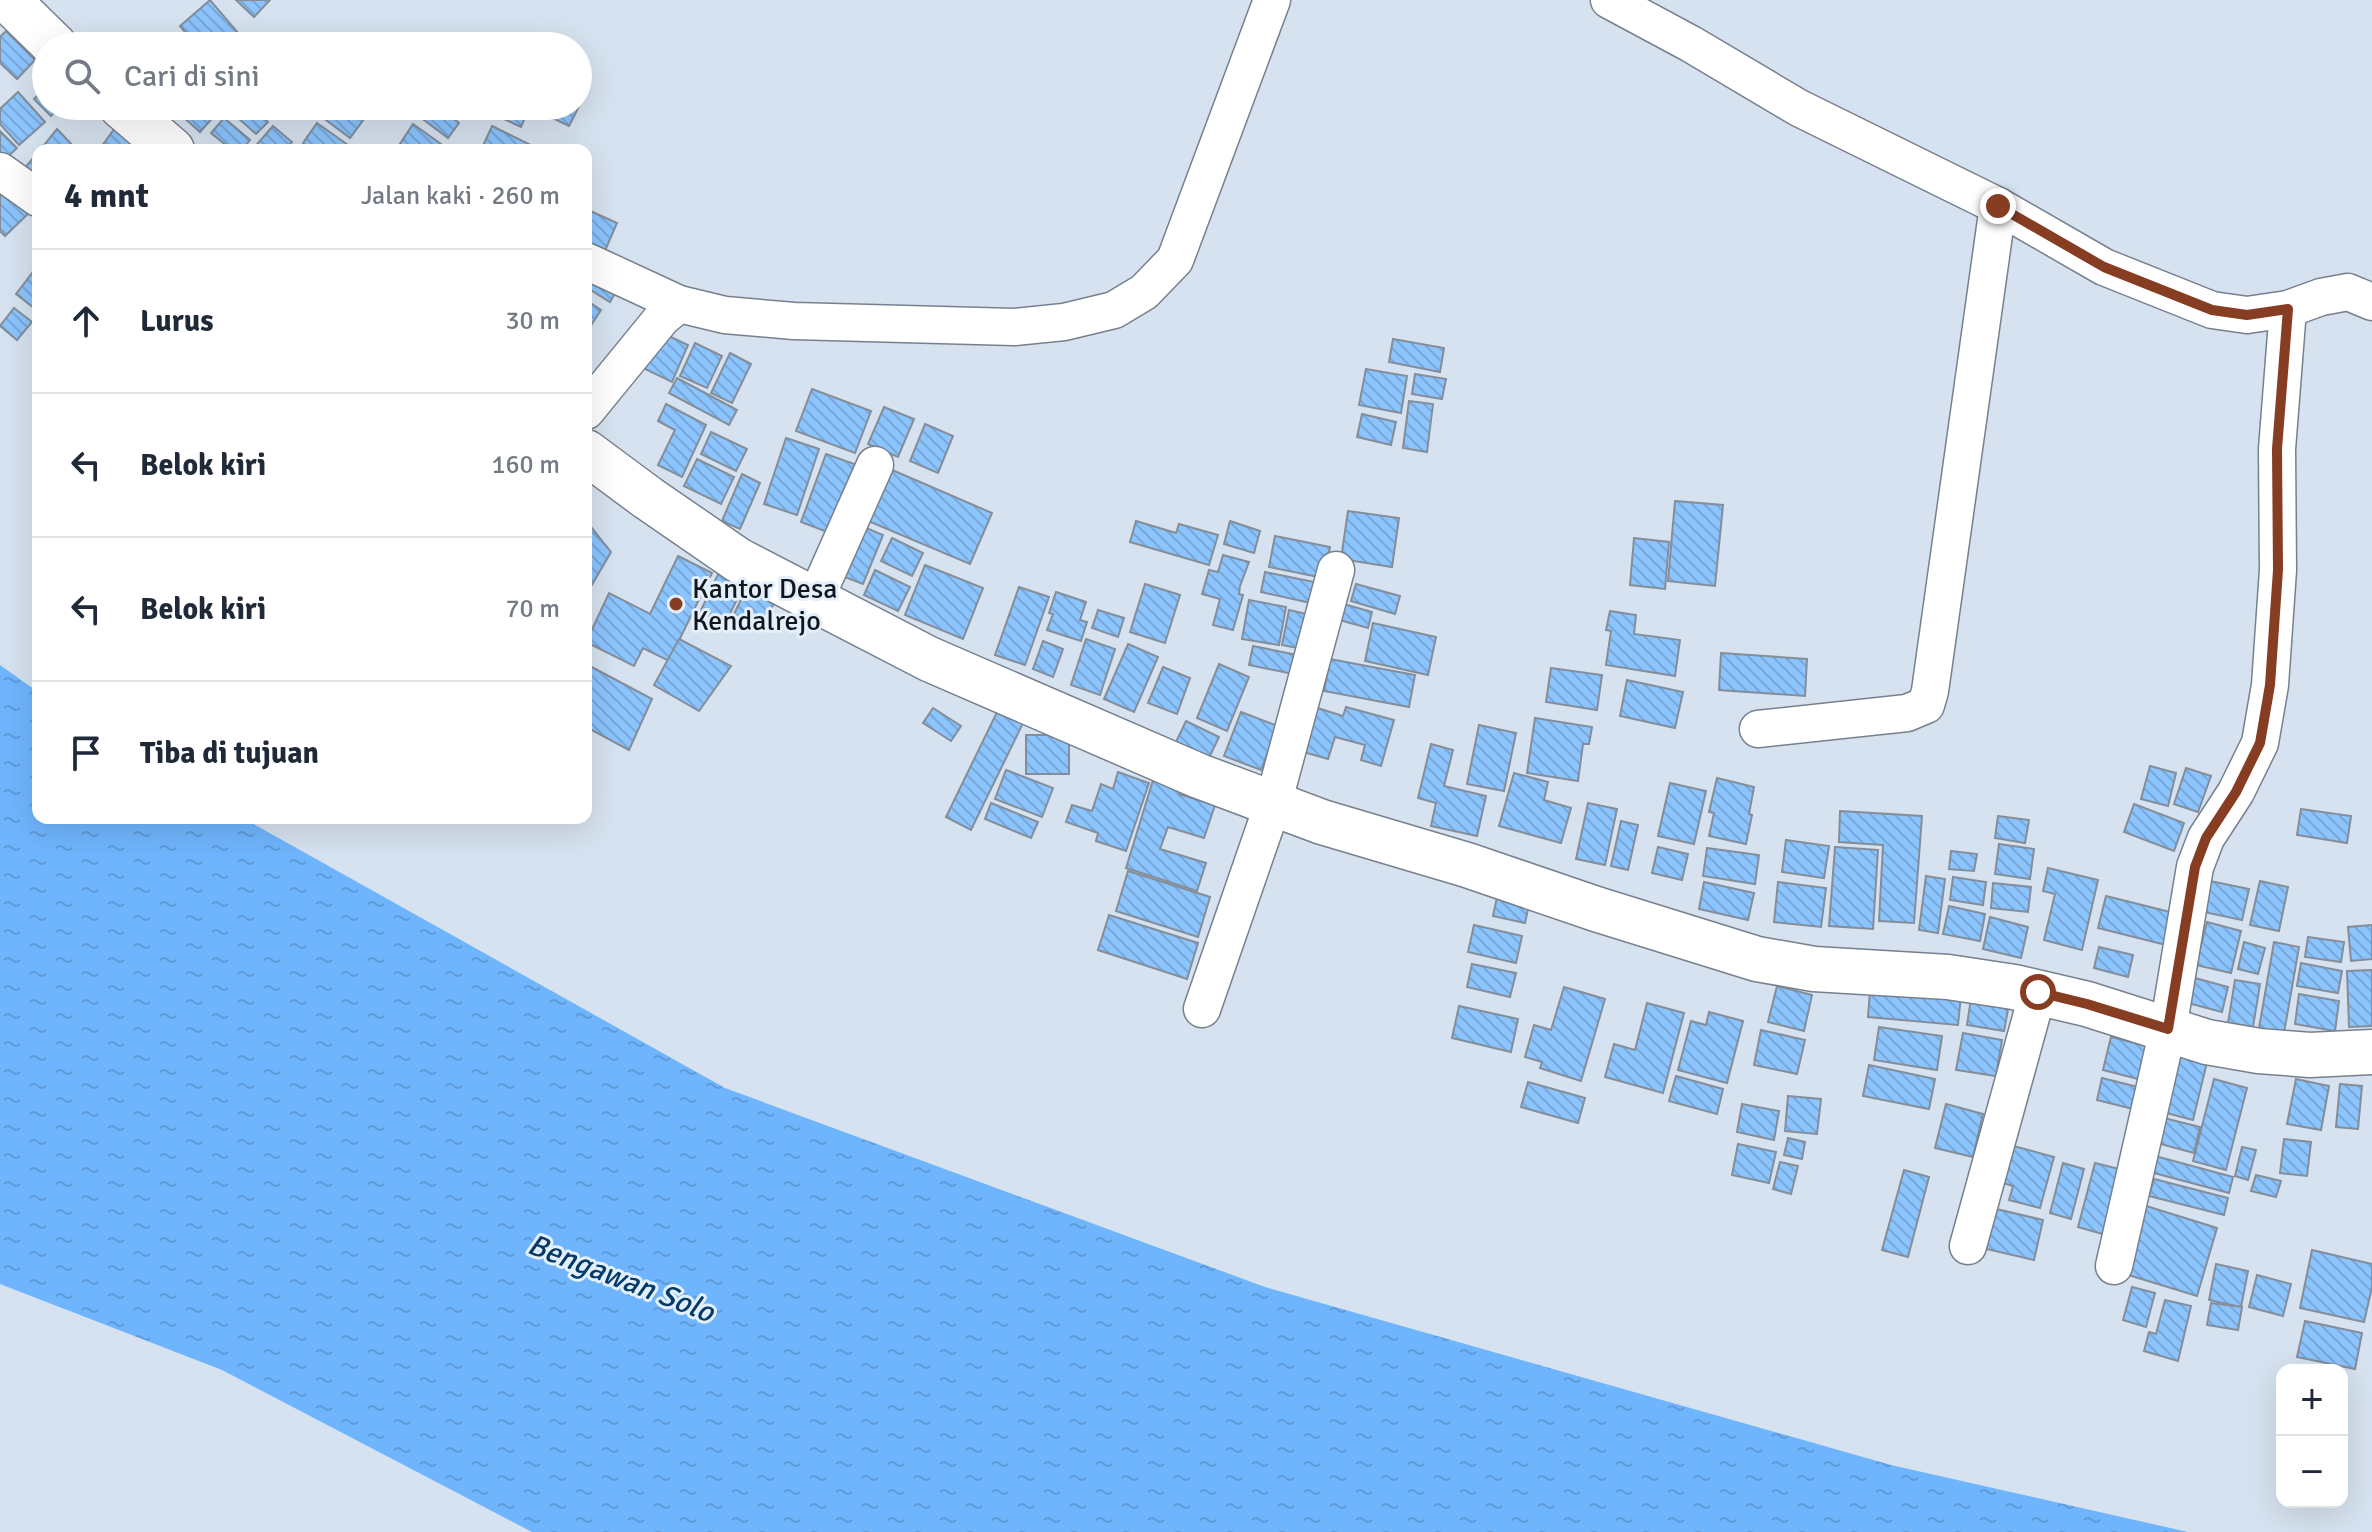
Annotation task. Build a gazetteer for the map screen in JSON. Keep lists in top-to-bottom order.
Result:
{
  "water": ["Bengawan Solo"],
  "places": ["Kantor Desa Kendalrejo"],
  "page": {
    "search": "Cari di sini",
    "heading": ["4 mnt", "Jalan kaki · 260 m"],
    "list": [
      ["Lurus", "30 m"],
      ["Belok kiri", "160 m"],
      ["Belok kiri", "70 m"],
      "Tiba di tujuan"
    ],
    "map_buttons": ["+", "−"]
  }
}
